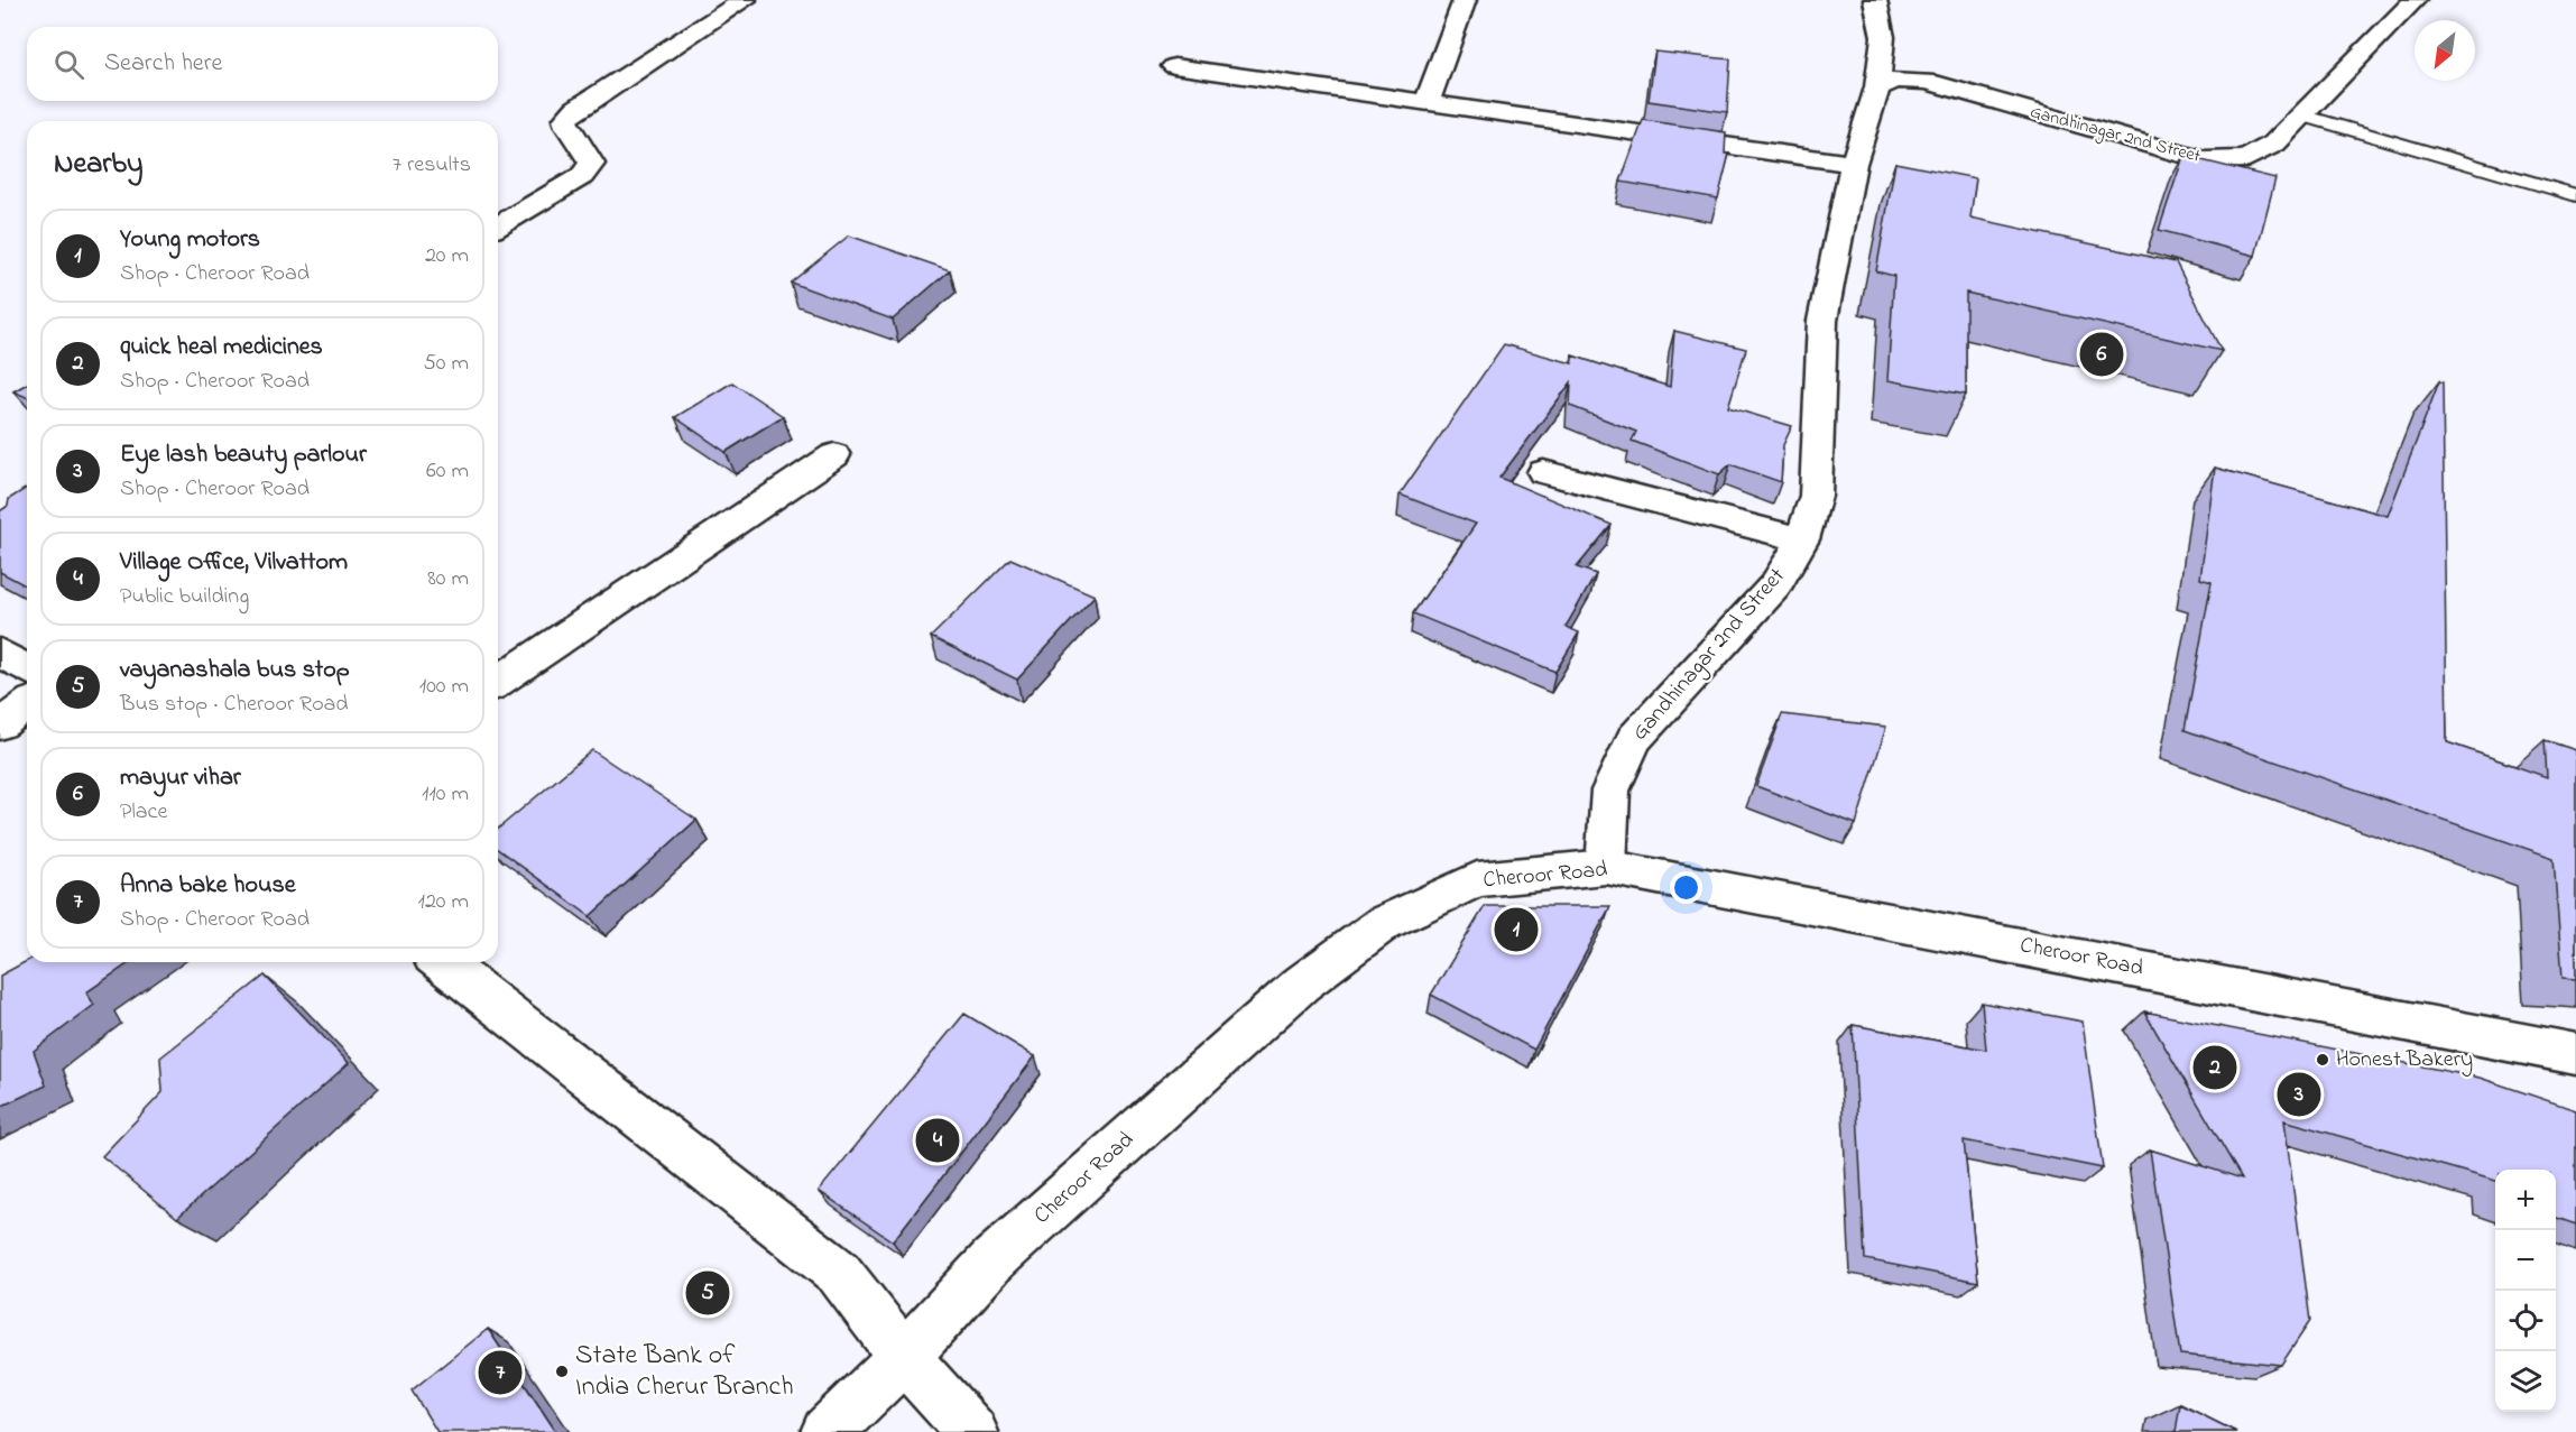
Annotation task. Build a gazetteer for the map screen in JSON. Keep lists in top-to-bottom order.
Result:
{
  "streets": {
    "street": ["Gandhinagar 2nd Street", "Cheroor Road"]
  },
  "crossings": [
    ["Gandhinagar 2nd Street", "Cheroor Road"]
  ],
  "places": ["Honest Bakery", "State Bank of India Cherur Branch"],
  "north": "bottom left",
  "page": {
    "search": "Search here",
    "heading": ["Nearby", "7 results"],
    "list": [
      {
        "mark": "1",
        "name": "Young motors",
        "note": "Shop · Cheroor Road",
        "value": "20 m"
      },
      {
        "mark": "2",
        "name": "quick heal medicines",
        "note": "Shop · Cheroor Road",
        "value": "50 m"
      },
      {
        "mark": "3",
        "name": "Eye lash beauty parlour",
        "note": "Shop · Cheroor Road",
        "value": "60 m"
      },
      {
        "mark": "4",
        "name": "Village Office, Vilvattom",
        "note": "Public building",
        "value": "80 m"
      },
      {
        "mark": "5",
        "name": "vayanashala bus stop",
        "note": "Bus stop · Cheroor Road",
        "value": "100 m"
      },
      {
        "mark": "6",
        "name": "mayur vihar",
        "note": "Place",
        "value": "110 m"
      },
      {
        "mark": "7",
        "name": "Anna bake house",
        "note": "Shop · Cheroor Road",
        "value": "120 m"
      }
    ],
    "pins": [
      "6",
      "1",
      "2",
      "3",
      "4",
      "5",
      "7"
    ],
    "map_buttons": ["+", "−"]
  }
}
